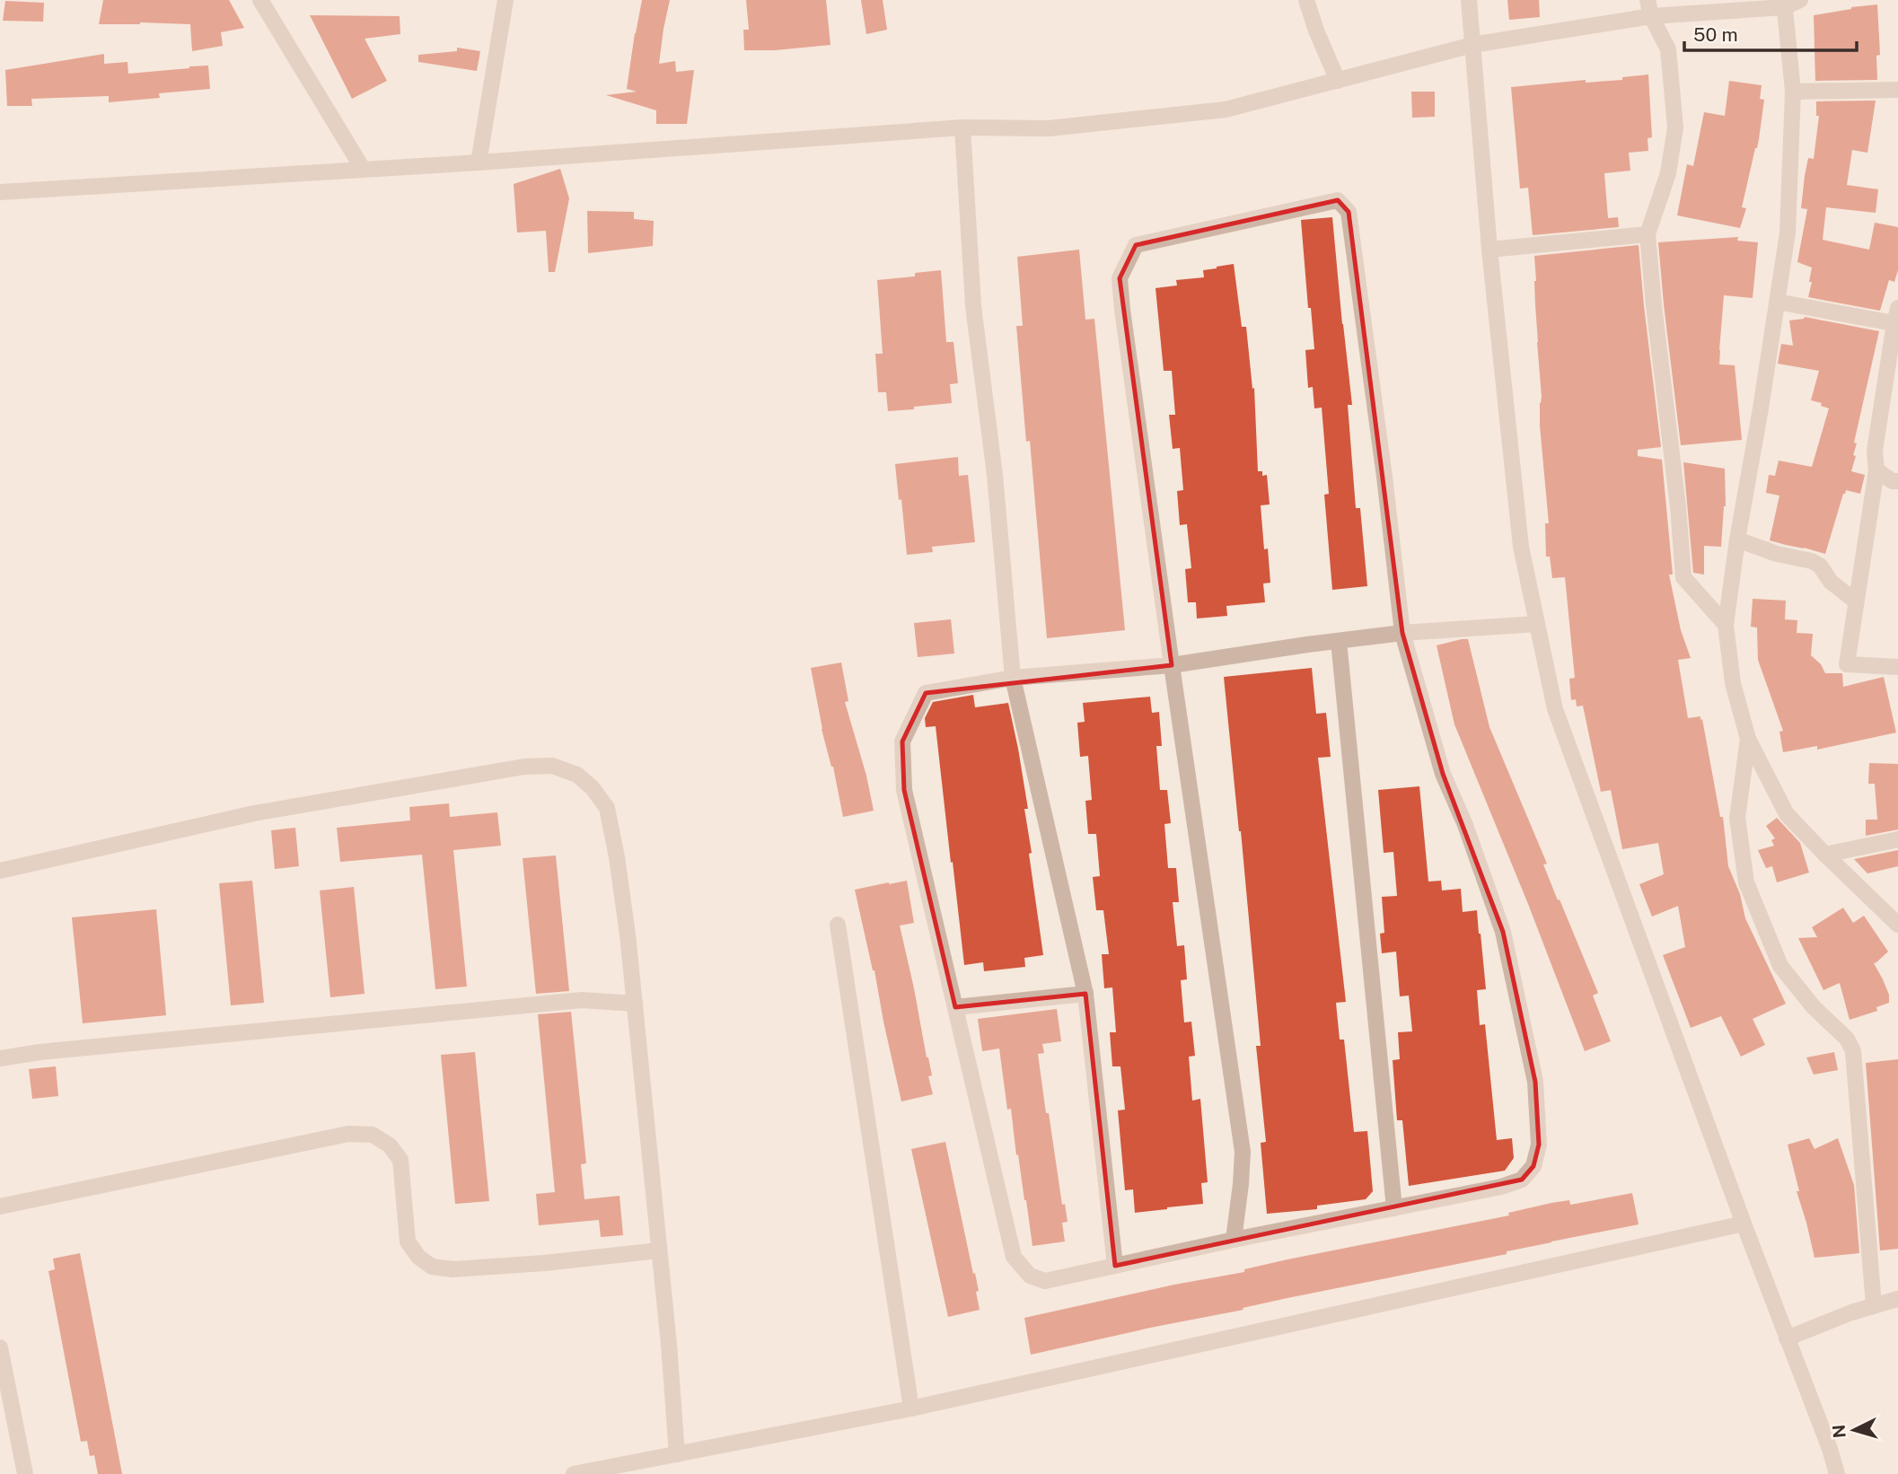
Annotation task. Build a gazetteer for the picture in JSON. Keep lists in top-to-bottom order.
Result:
{
  "scale_bar": "50 m",
  "north": "left"
}
